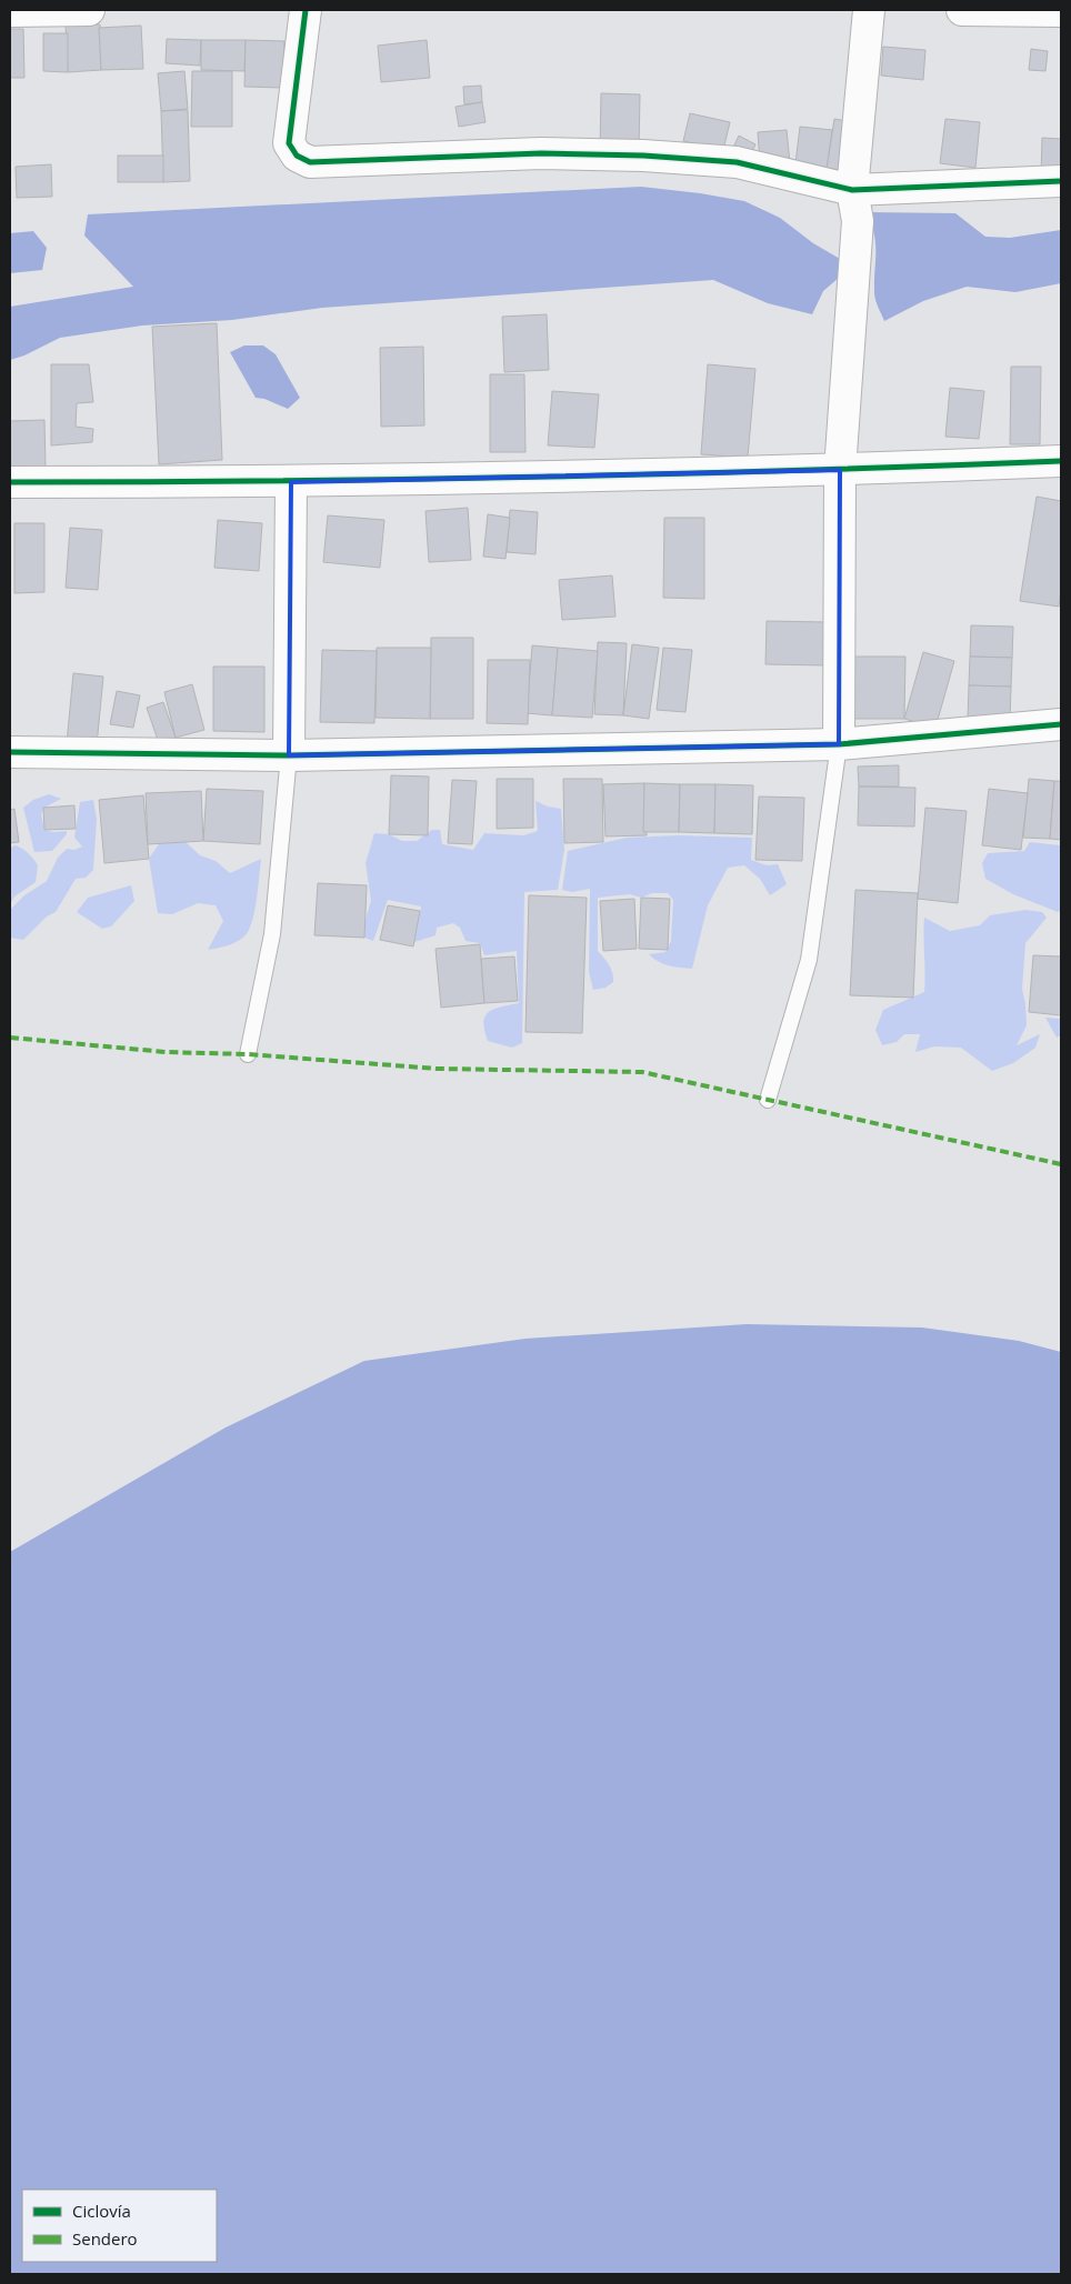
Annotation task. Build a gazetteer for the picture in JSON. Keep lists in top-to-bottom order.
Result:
{
  "legend": ["Ciclovía", "Sendero"]
}
